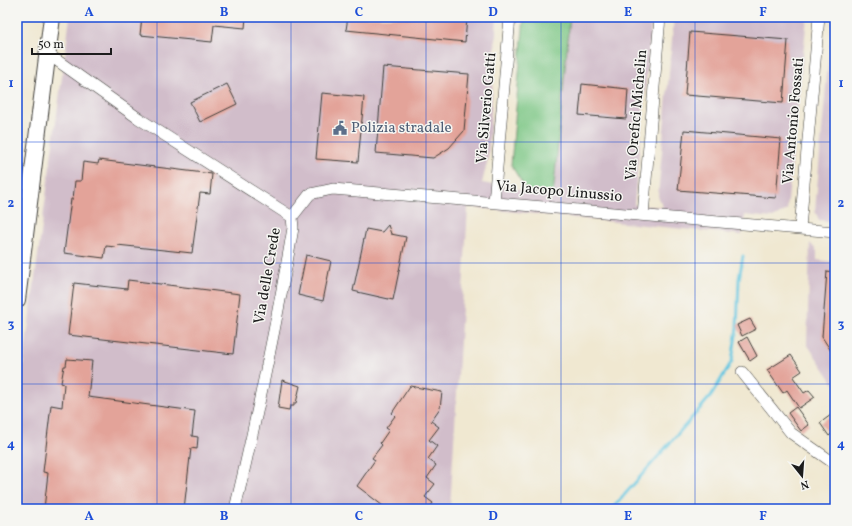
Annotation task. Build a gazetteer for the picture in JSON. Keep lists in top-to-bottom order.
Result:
{
  "streets": {
    "street": [
      "Via Silverio Gatti",
      "Via Orefici Michelin",
      "Via Antonio Fossati",
      "Via Jacopo Linussio",
      "Via delle Crede"
    ]
  },
  "crossings": [
    ["Via Silverio Gatti", "Via Jacopo Linussio"],
    ["Via Orefici Michelin", "Via Jacopo Linussio"],
    ["Via Antonio Fossati", "Via Jacopo Linussio"],
    ["Via Jacopo Linussio", "Via delle Crede"]
  ],
  "places": {
    "public building": ["Polizia stradale"]
  },
  "scale_bar": "50 m",
  "north": "bottom",
  "grid": {
    "columns": [
      "A",
      "B",
      "C",
      "D",
      "E",
      "F"
    ],
    "rows": [
      "1",
      "2",
      "3",
      "4"
    ]
  }
}
